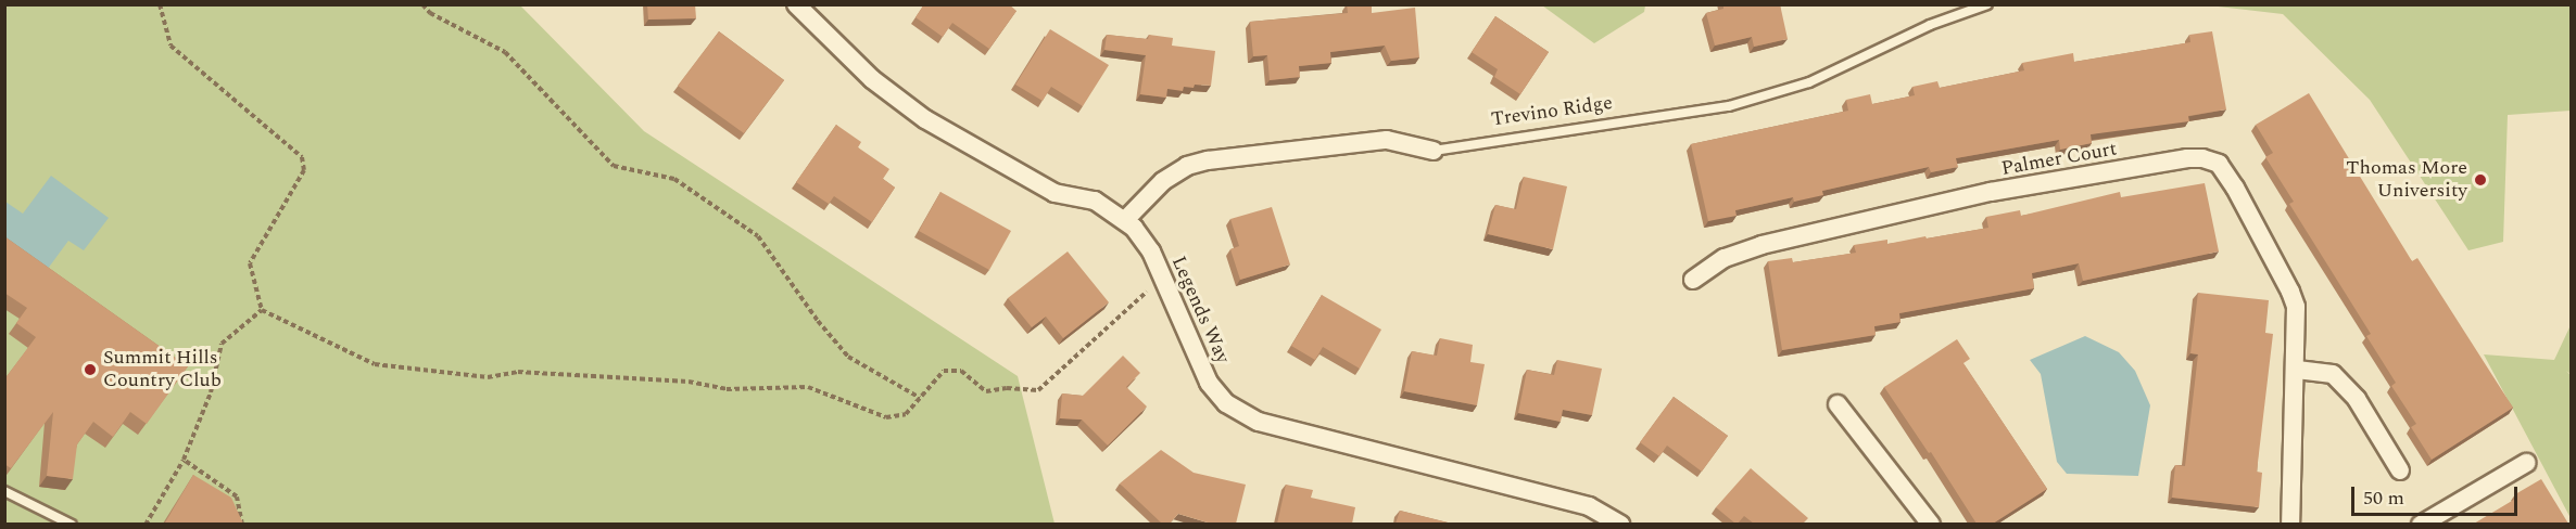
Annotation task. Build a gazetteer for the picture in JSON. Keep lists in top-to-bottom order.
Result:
{
  "streets": {
    "street": ["Trevino Ridge", "Palmer Court", "Legends Way"]
  },
  "crossings": [
    ["Trevino Ridge", "Legends Way"]
  ],
  "places": ["Thomas More University", "Summit Hills Country Club"],
  "scale_bar": "50 m"
}
